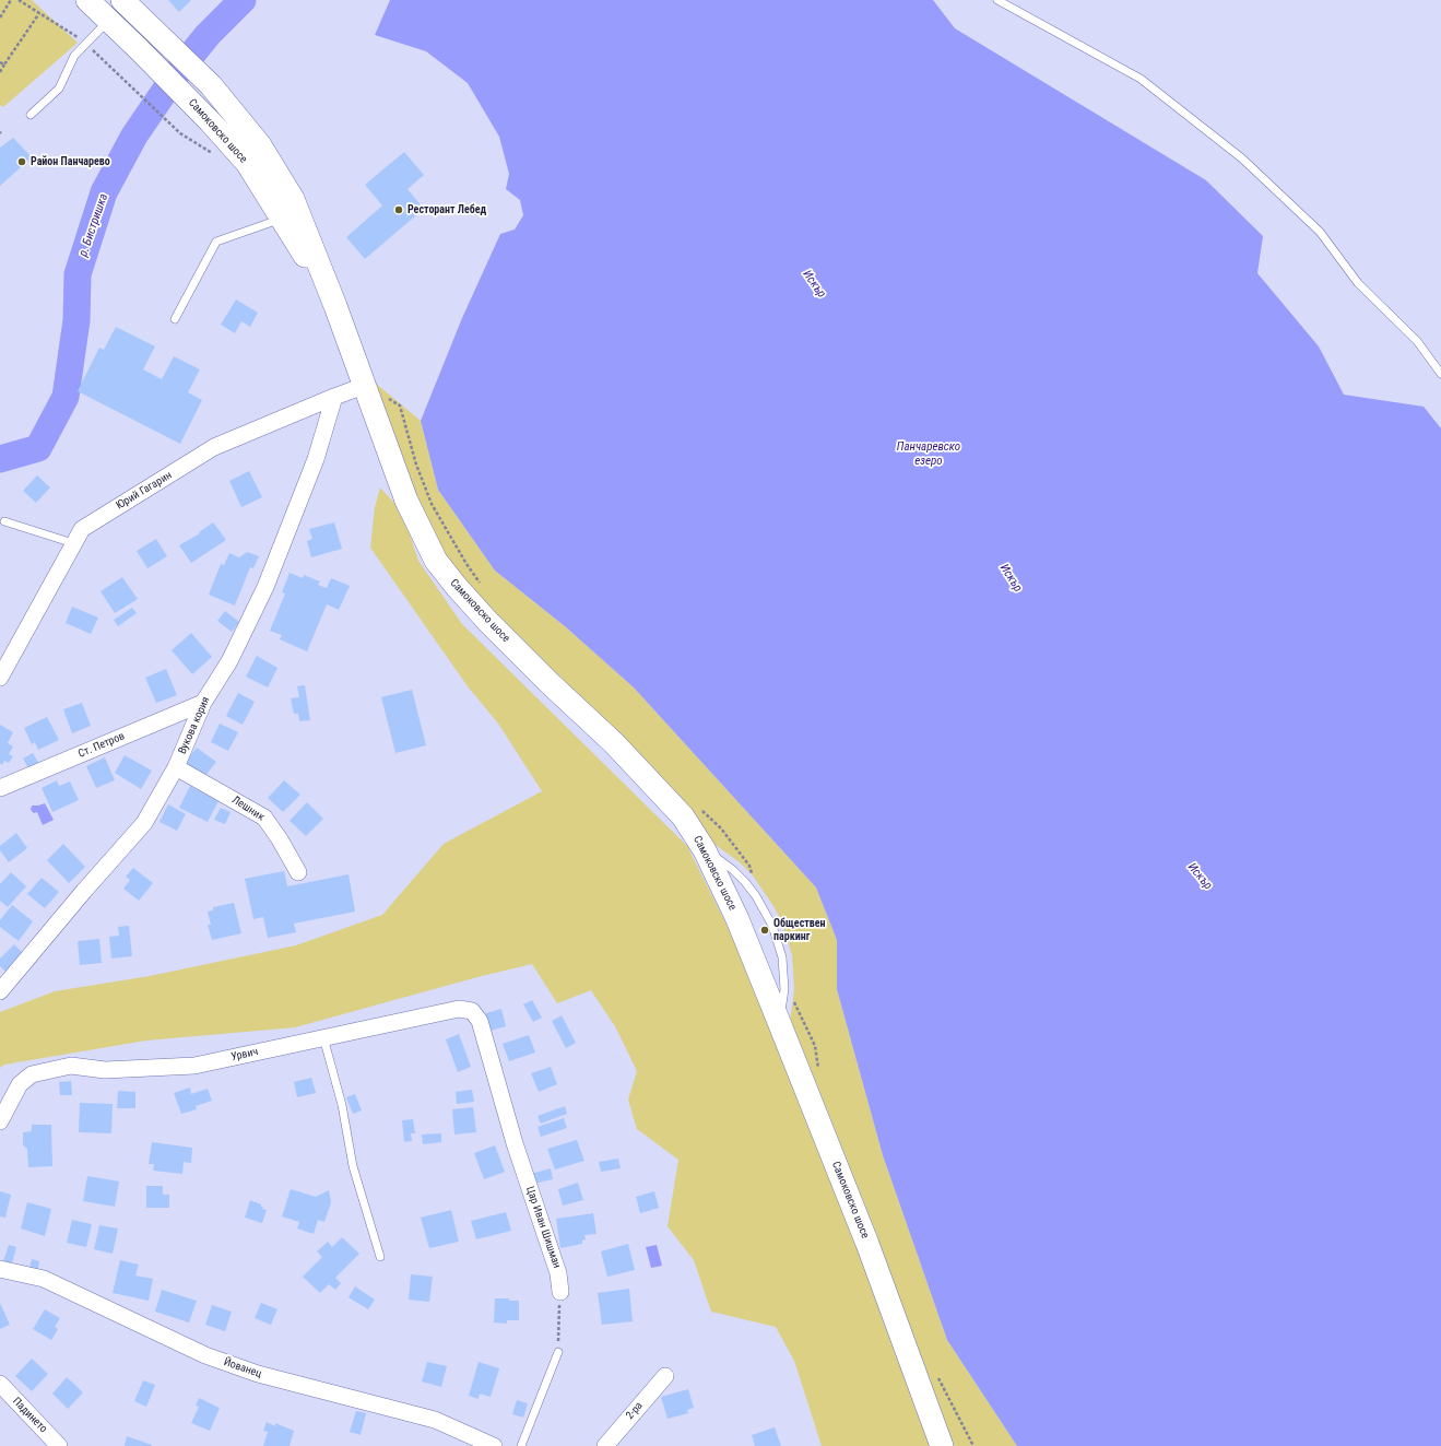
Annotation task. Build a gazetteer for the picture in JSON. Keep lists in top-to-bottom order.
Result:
{
  "streets": {
    "main road": ["Самоковско шосе"],
    "street": [
      "Юрий Гагарин",
      "Вукова кория",
      "Ст. Петров",
      "Лешник",
      "Урвич",
      "Цар Иван Шишман",
      "Йованец",
      "2-ра",
      "Падинето"
    ]
  },
  "crossings": [
    ["Самоковско шосе", "Юрий Гагарин"],
    ["Юрий Гагарин", "Вукова кория"],
    ["Вукова кория", "Ст. Петров"],
    ["Вукова кория", "Лешник"],
    ["Урвич", "Цар Иван Шишман"]
  ],
  "water": ["р. Бистришка", "Искър", "Панчаревско езеро"],
  "places": ["Район Панчарево", "Ресторант Лебед", "Обществен паркинг"]
}
